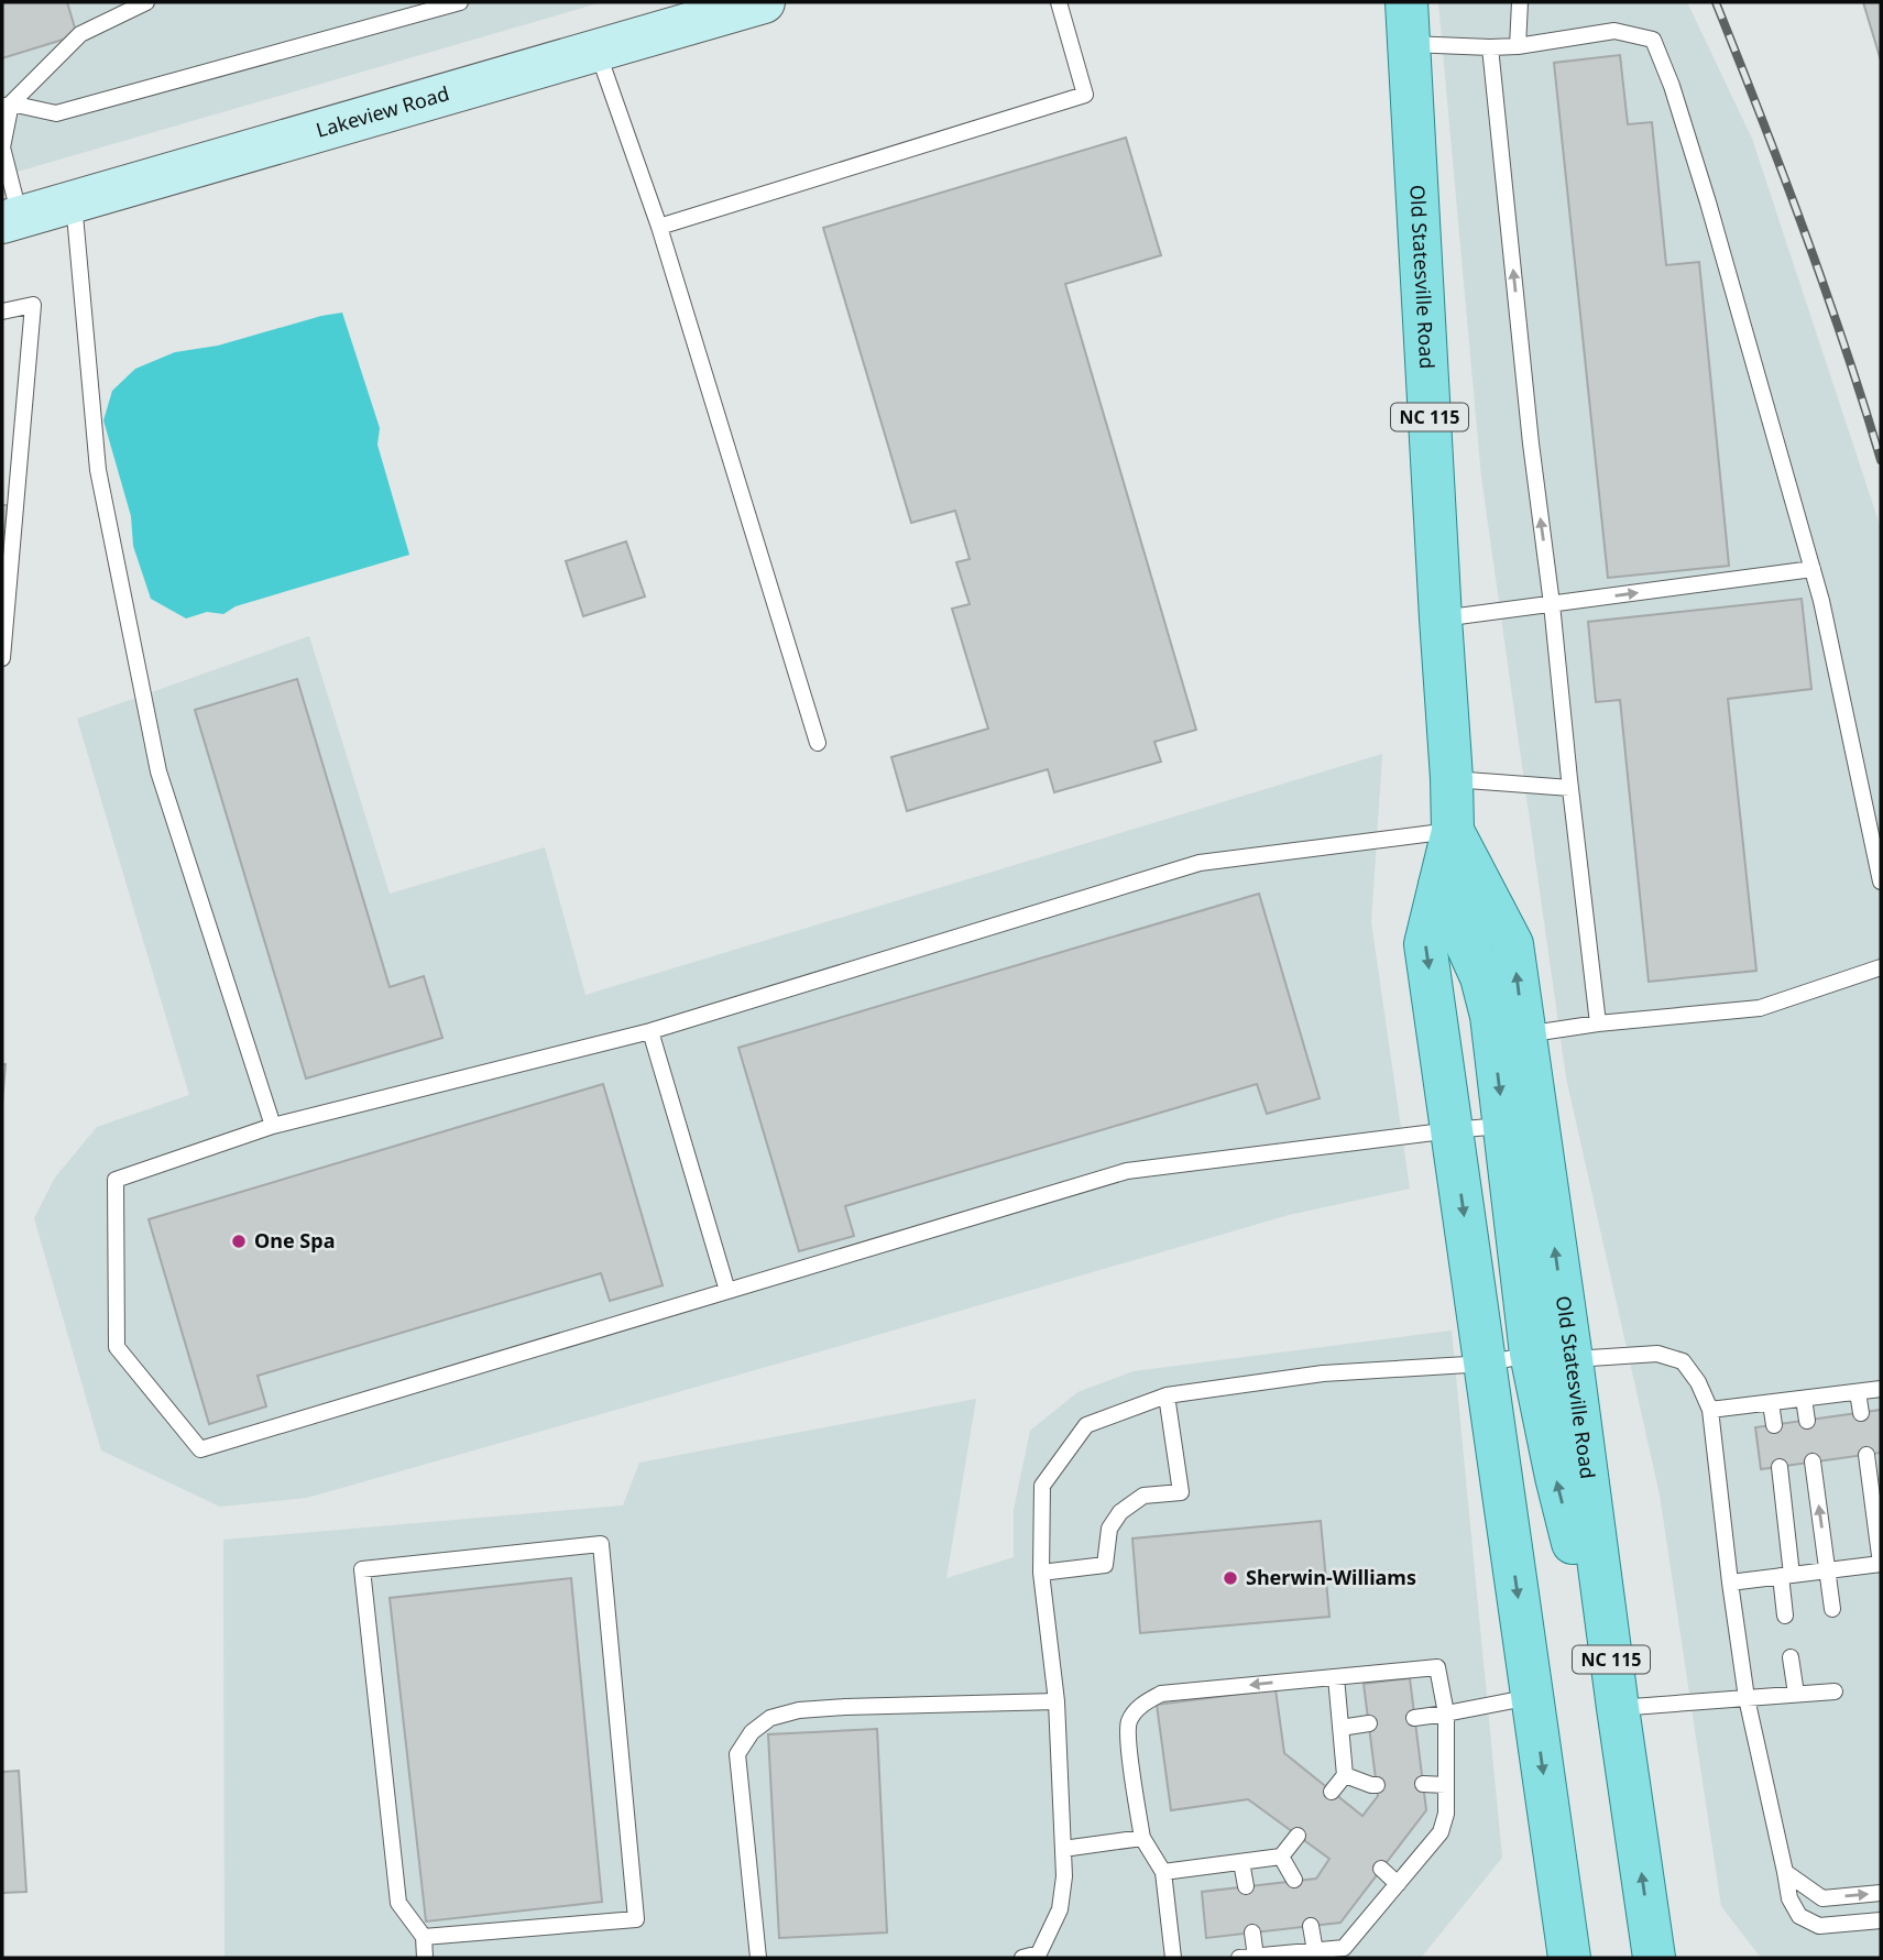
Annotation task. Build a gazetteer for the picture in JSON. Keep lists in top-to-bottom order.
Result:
{
  "streets": {
    "main road": ["Lakeview Road", "Old Statesville Road", "NC 115"]
  },
  "places": ["One Spa", "Sherwin-Williams"]
}
